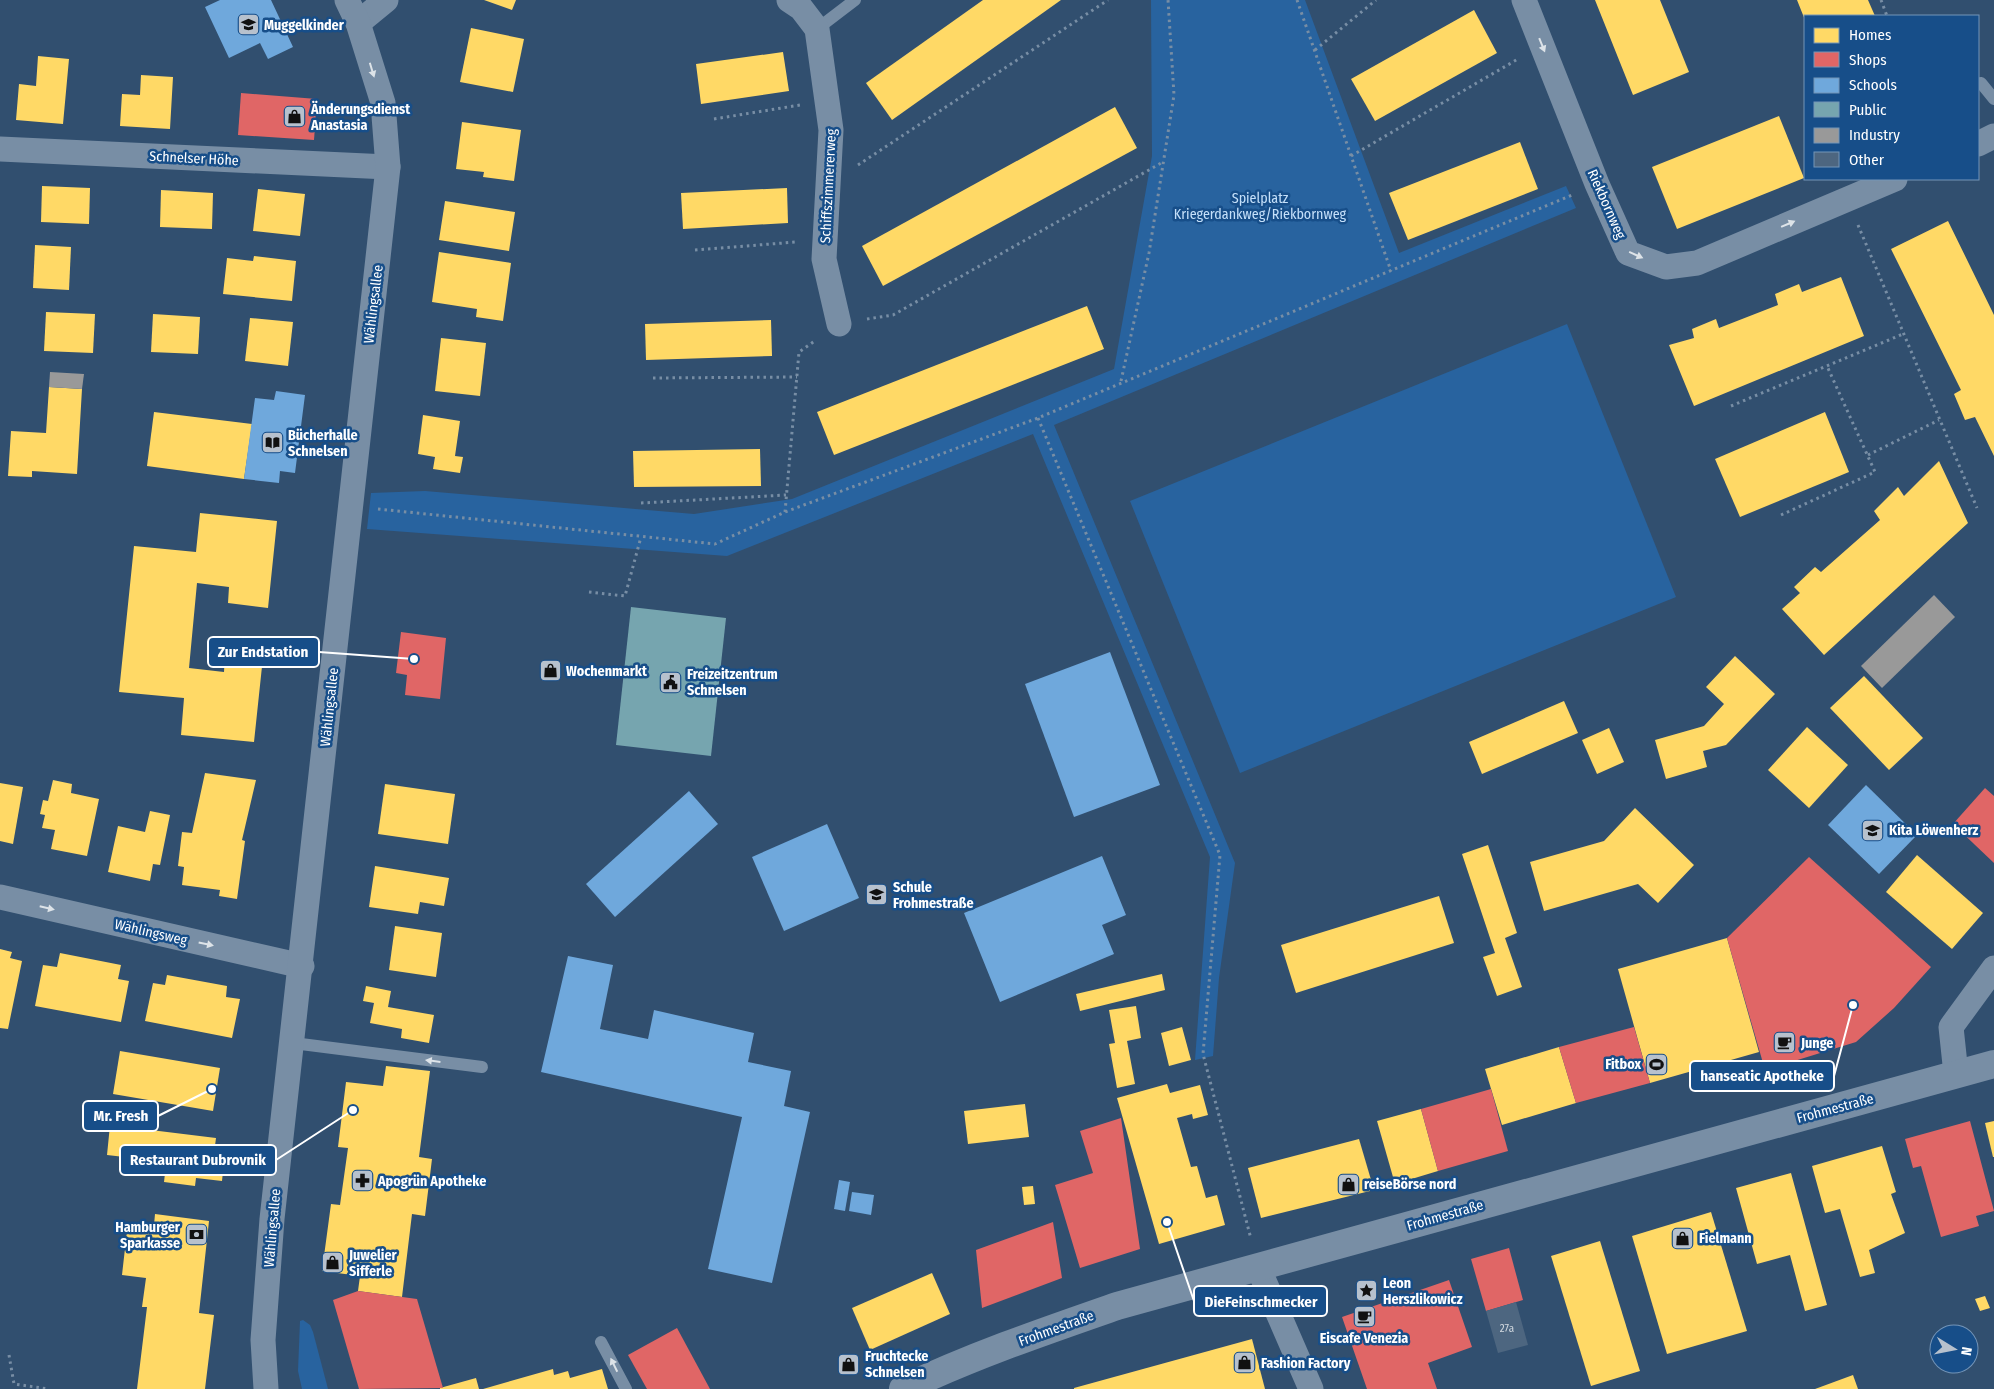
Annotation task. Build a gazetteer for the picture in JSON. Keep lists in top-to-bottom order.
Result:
{
  "streets": {
    "street": [
      "Schnelser Höhe",
      "Schiffszimmererweg",
      "Riekbornweg",
      "Wählingsallee",
      "Wählingsweg",
      "Frohmestraße"
    ]
  },
  "crossings": [
    ["Schnelser Höhe", "Wählingsallee"],
    ["Wählingsallee", "Wählingsweg"]
  ],
  "one_way": ["Wählingsweg"],
  "parks": ["Spielplatz Kriegerdankweg/Riekbornweg"],
  "places": {
    "school or university": ["Muggelkinder", "Kita Löwenherz", "Schule Frohmestraße"],
    "shop": [
      "Änderungsdienst Anastasia",
      "Wochenmarkt",
      "reiseBörse nord",
      "Fielmann",
      "Juwelier Sifferle",
      "Fashion Factory",
      "Fruchtecke Schnelsen"
    ],
    "library": ["Bücherhalle Schnelsen"],
    "other": [
      "Zur Endstation",
      "hanseatic Apotheke",
      "Mr. Fresh",
      "Restaurant Dubrovnik",
      "DieFeinschmecker"
    ],
    "public building": ["Freizeitzentrum Schnelsen"],
    "cafe": ["Junge", "Eiscafe Venezia"],
    "sports": ["Fitbox"],
    "pharmacy": ["Apogrün Apotheke"],
    "bank": ["Hamburger Sparkasse"],
    "place": ["Leon Herszlikowicz"]
  },
  "house_numbers": ["27a"],
  "legend": [
    "Homes",
    "Shops",
    "Schools",
    "Public",
    "Industry",
    "Other"
  ],
  "north": "right"
}
